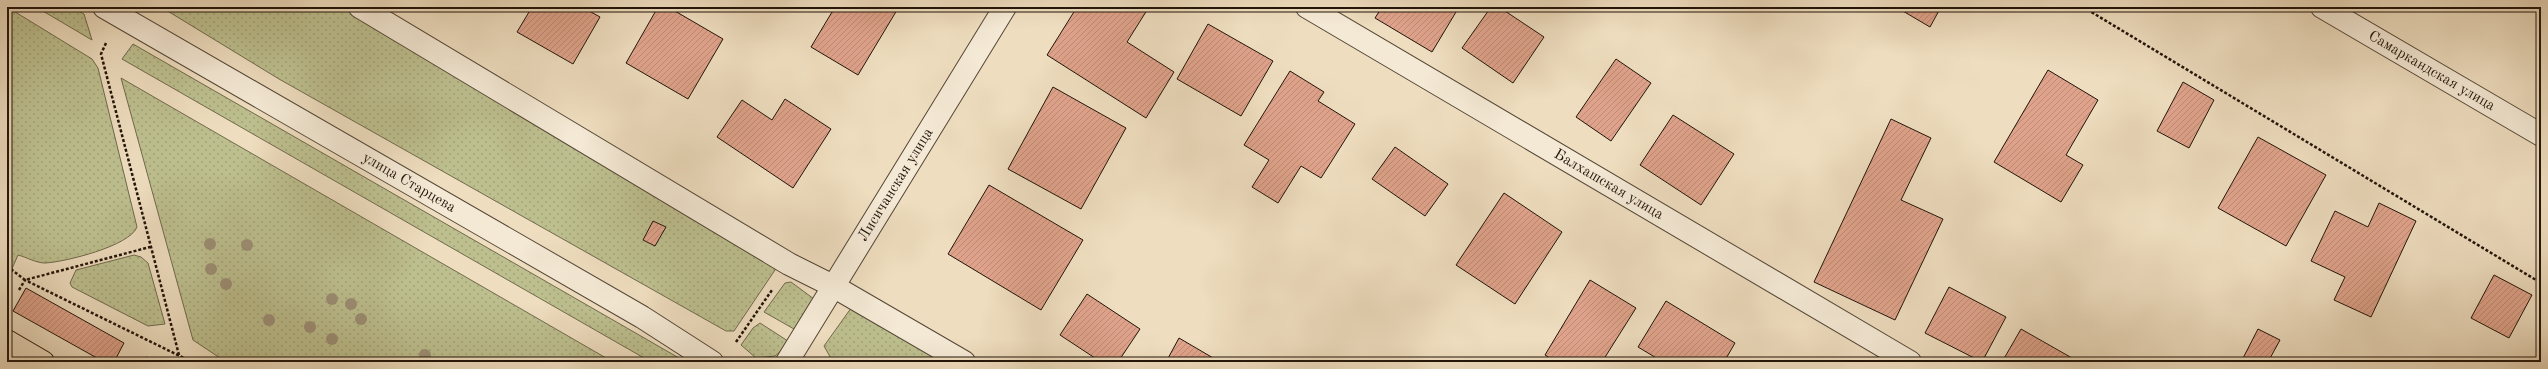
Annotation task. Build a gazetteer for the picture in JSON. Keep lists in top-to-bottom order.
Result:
{
  "streets": {
    "street": [
      "Самаркандская улица",
      "улица Старцева",
      "Лисичанская улица",
      "Балхашская улица"
    ]
  }
}
